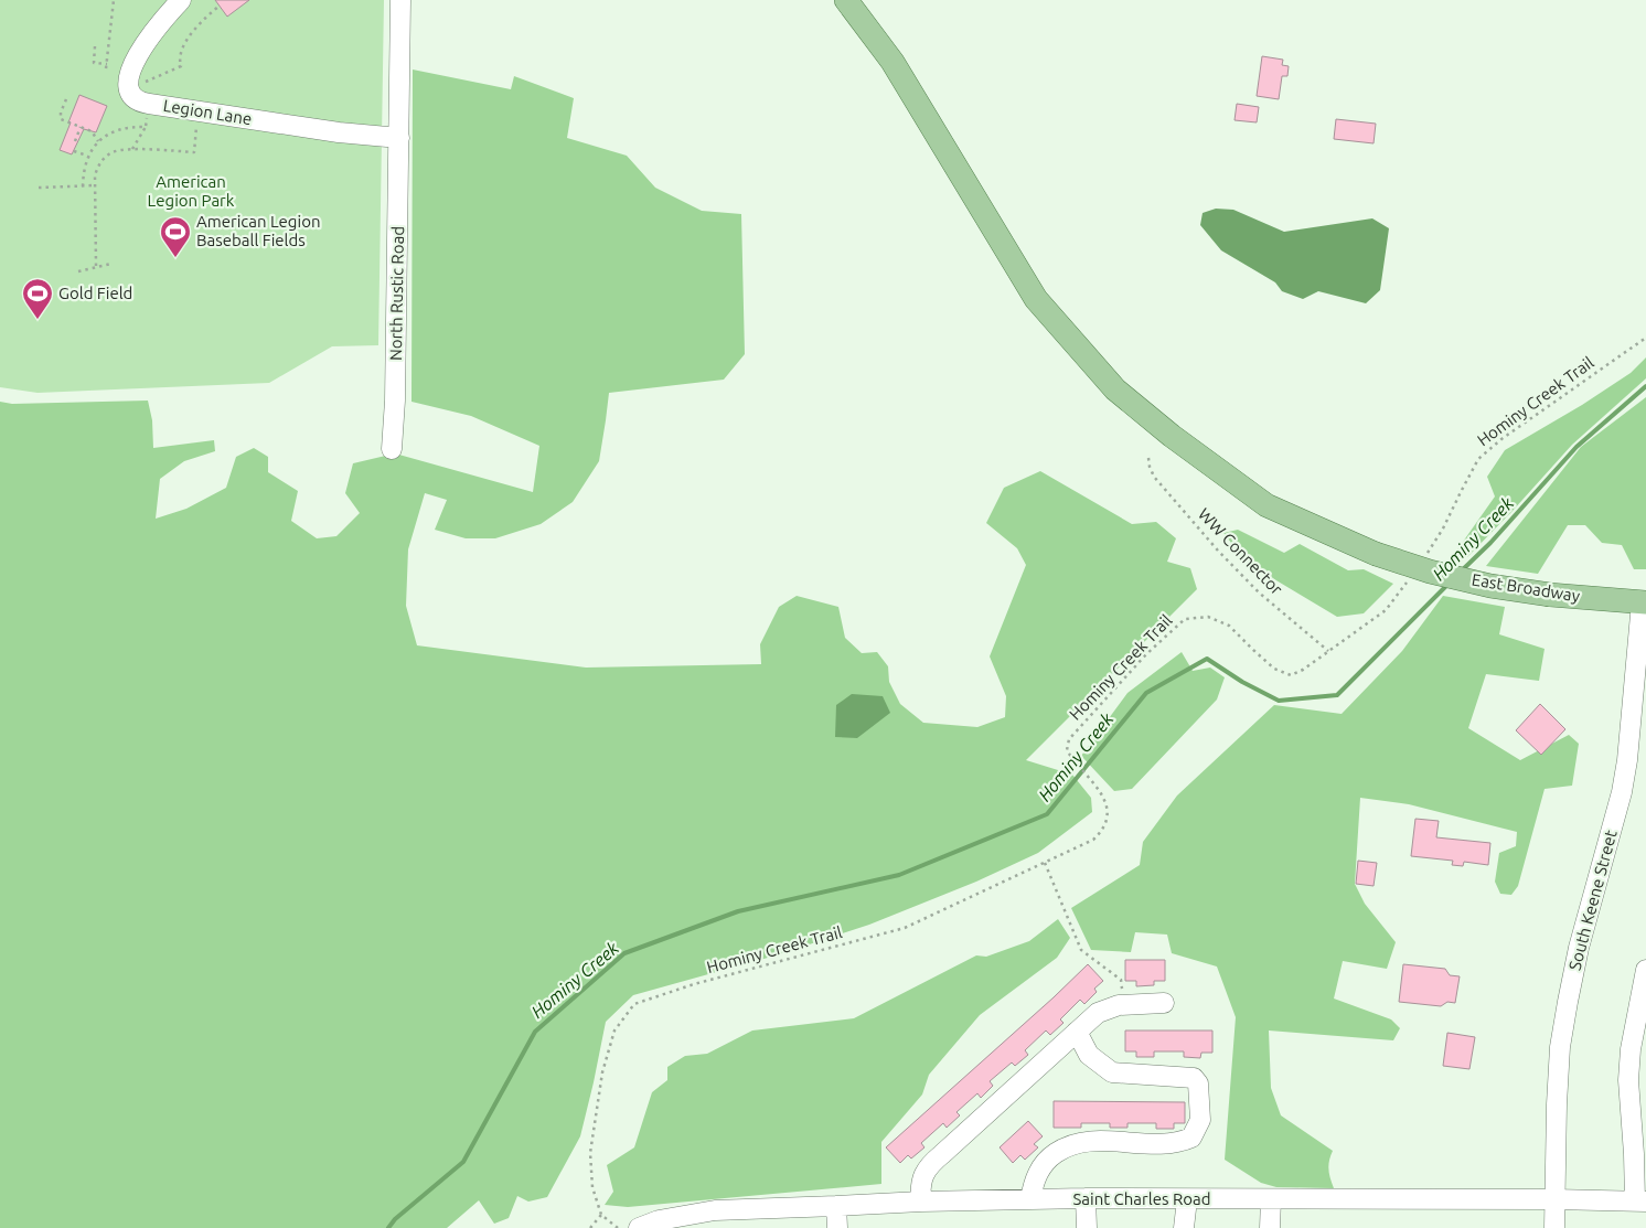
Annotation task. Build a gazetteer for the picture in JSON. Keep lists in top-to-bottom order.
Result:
{
  "streets": {
    "main road": ["East Broadway"],
    "street": [
      "Legion Lane",
      "North Rustic Road",
      "South Keene Street",
      "Saint Charles Road"
    ],
    "path": ["Hominy Creek Trail", "WW Connector"]
  },
  "crossings": [
    ["Legion Lane", "North Rustic Road"],
    ["Hominy Creek Trail", "WW Connector"],
    ["East Broadway", "South Keene Street"],
    ["South Keene Street", "Saint Charles Road"]
  ],
  "water": ["Hominy Creek"],
  "parks": ["American Legion Park"],
  "places": {
    "sports": ["American Legion Baseball Fields", "Gold Field"]
  }
}
